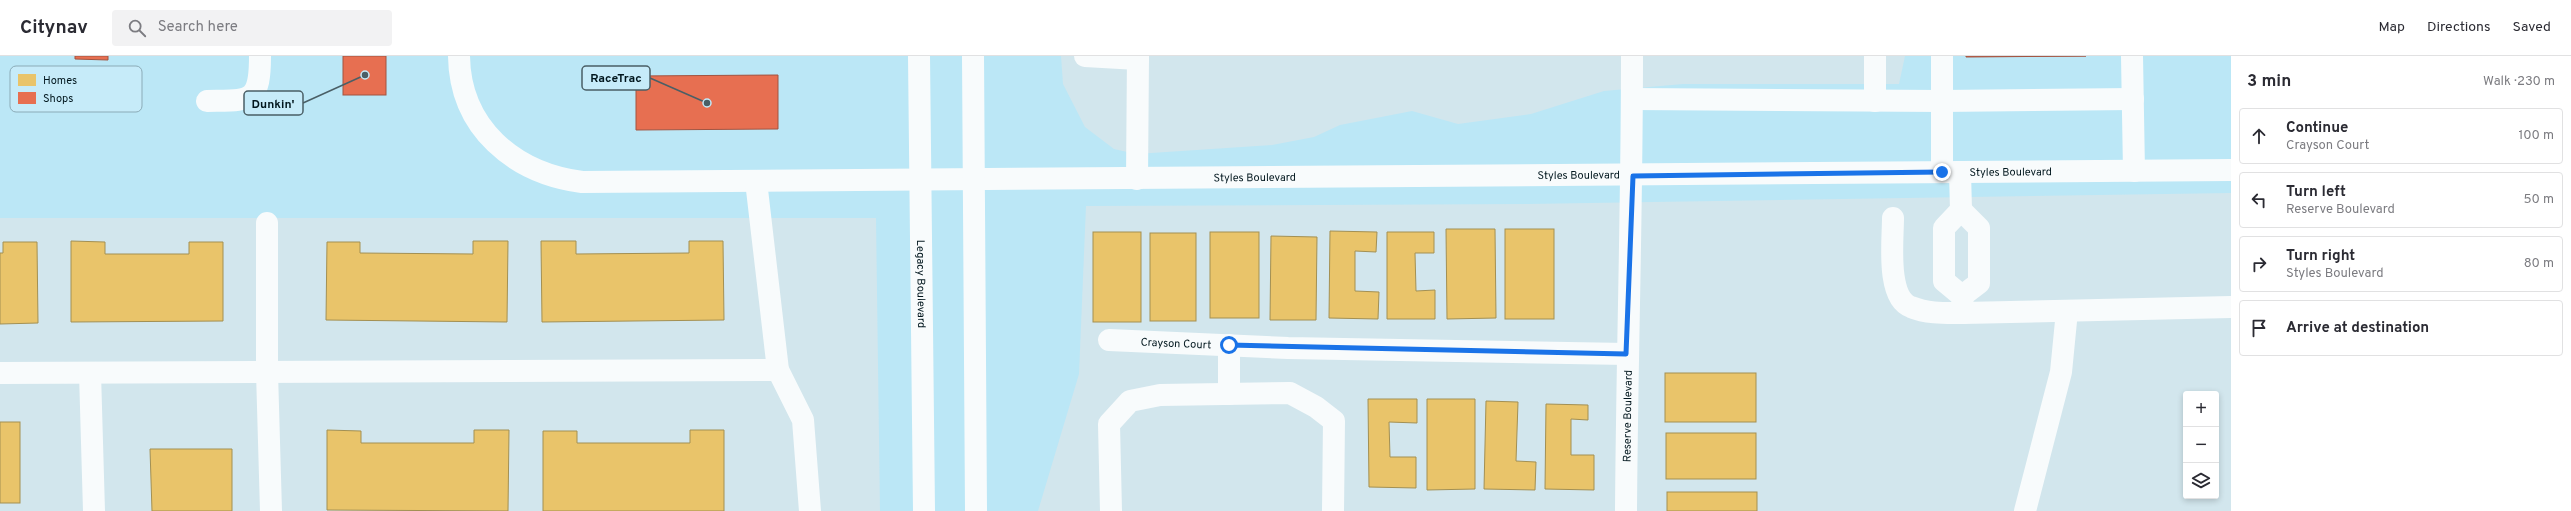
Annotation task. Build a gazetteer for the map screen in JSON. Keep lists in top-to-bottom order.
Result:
{
  "streets": {
    "street": [
      "Styles Boulevard",
      "Legacy Boulevard",
      "Crayson Court",
      "Reserve Boulevard"
    ]
  },
  "crossings": [
    ["Styles Boulevard", "Legacy Boulevard"],
    ["Styles Boulevard", "Reserve Boulevard"],
    ["Crayson Court", "Reserve Boulevard"]
  ],
  "places": ["Dunkin'", "RaceTrac"],
  "legend": ["Homes", "Shops"],
  "page": {
    "header": "Citynav",
    "search": "Search here",
    "nav": ["Map", "Directions", "Saved"],
    "heading": ["3 min", "Walk · 230 m"],
    "list": [
      ["Continue", "Crayson Court", "100 m"],
      ["Turn left", "Reserve Boulevard", "50 m"],
      ["Turn right", "Styles Boulevard", "80 m"],
      "Arrive at destination"
    ],
    "map_buttons": ["+", "−"]
  }
}
